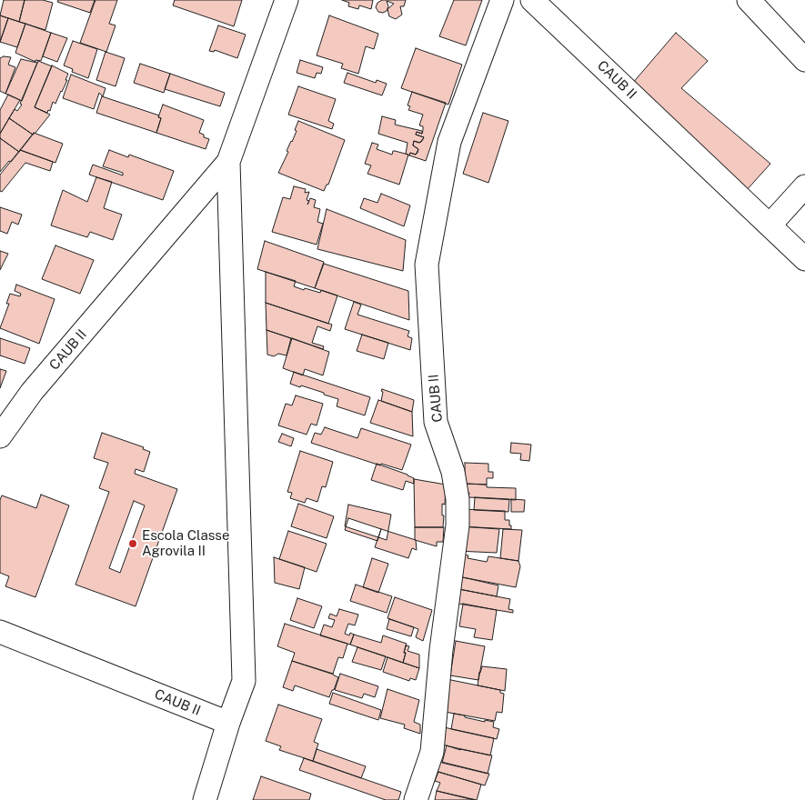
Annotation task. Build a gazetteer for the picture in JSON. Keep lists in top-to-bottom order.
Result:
{
  "streets": {
    "street": ["CAUB II"]
  },
  "places": ["Escola Classe Agrovila II"]
}
